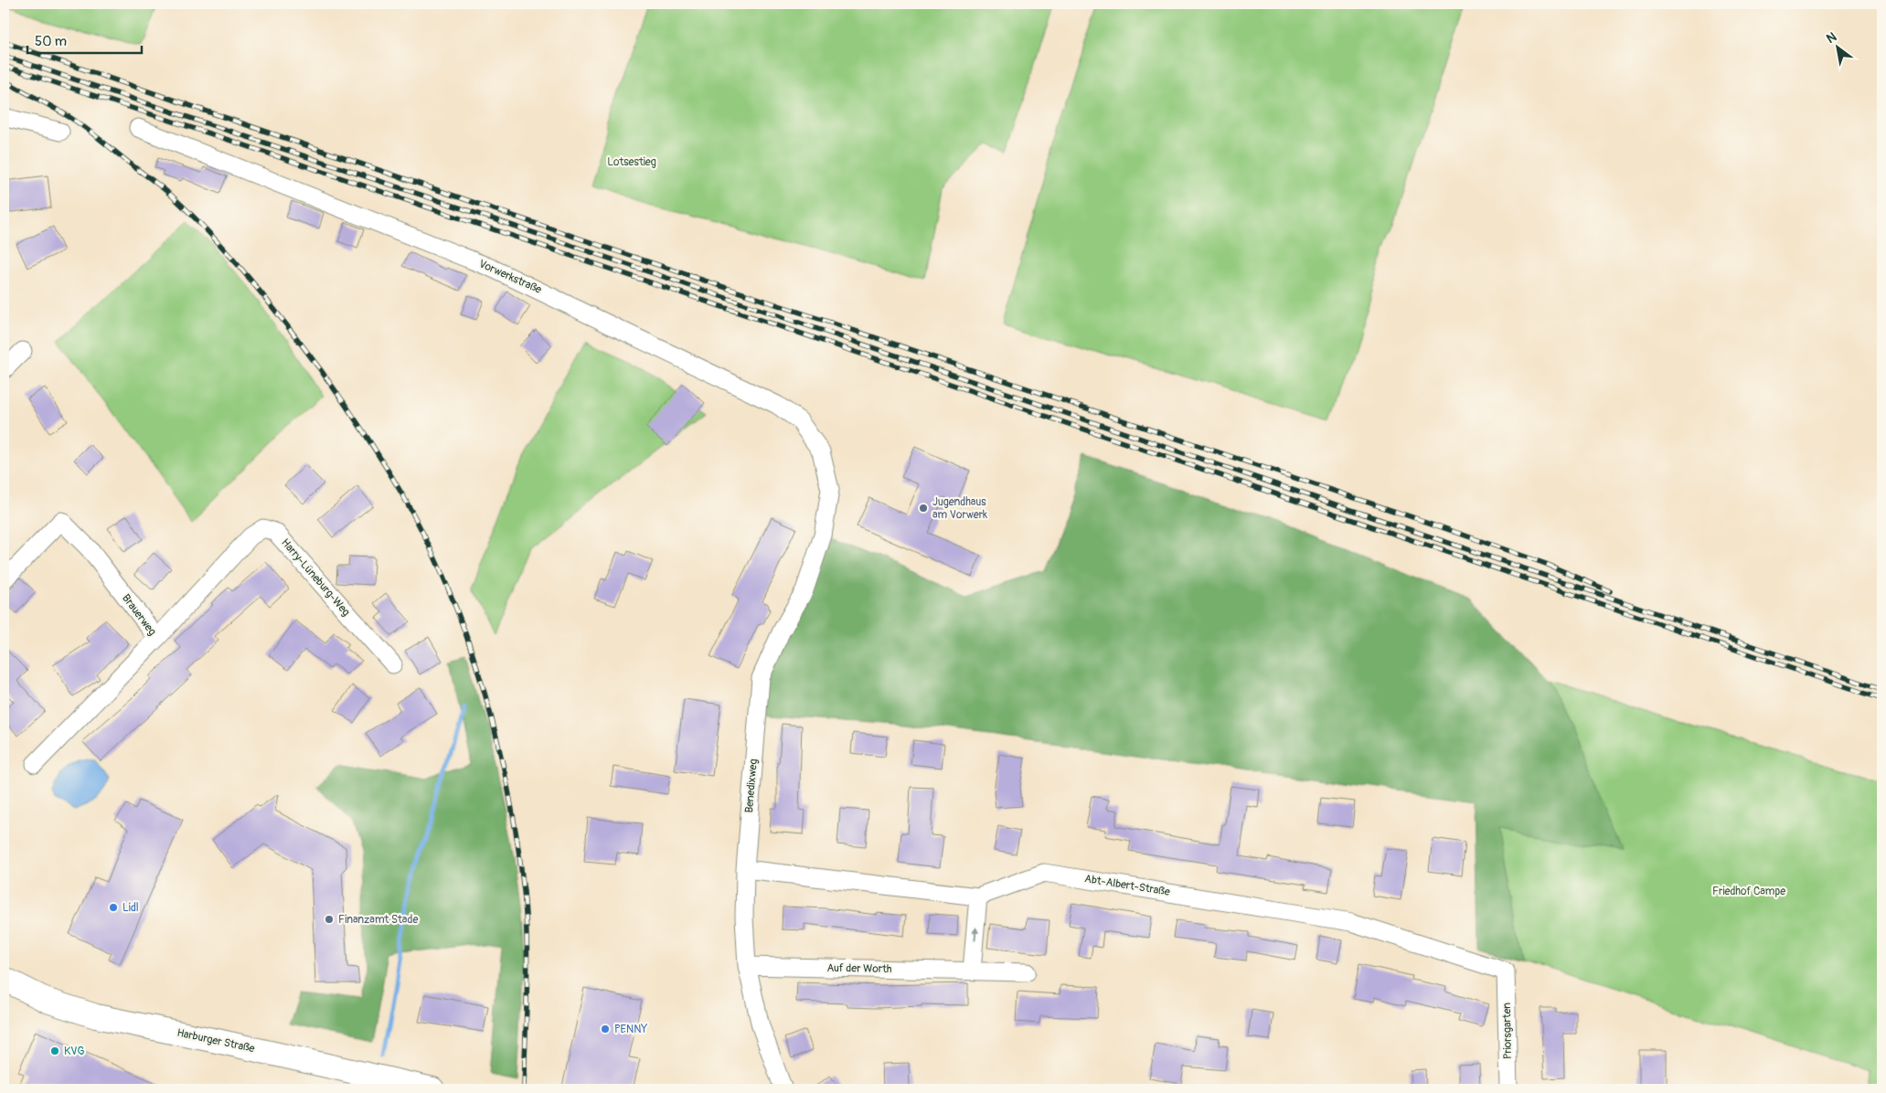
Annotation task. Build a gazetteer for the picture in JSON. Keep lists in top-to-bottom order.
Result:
{
  "streets": {
    "main road": ["Harburger Straße"],
    "street": [
      "Vorwerkstraße",
      "Harry-Lüneburg-Weg",
      "Brauerweg",
      "Benedixweg",
      "Abt-Albert-Straße",
      "Auf der Worth",
      "Priorsgarten"
    ]
  },
  "crossings": [
    ["Vorwerkstraße", "Benedixweg"],
    ["Harry-Lüneburg-Weg", "Brauerweg"],
    ["Benedixweg", "Abt-Albert-Straße"],
    ["Benedixweg", "Auf der Worth"],
    ["Abt-Albert-Straße", "Priorsgarten"]
  ],
  "parks": ["Lotsestieg", "Friedhof Campe"],
  "places": [
    "Jugendhaus am Vorwerk",
    "Lidl",
    "Finanzamt Stade",
    "PENNY",
    "KVG"
  ],
  "scale_bar": "50 m",
  "north": "top left"
}
